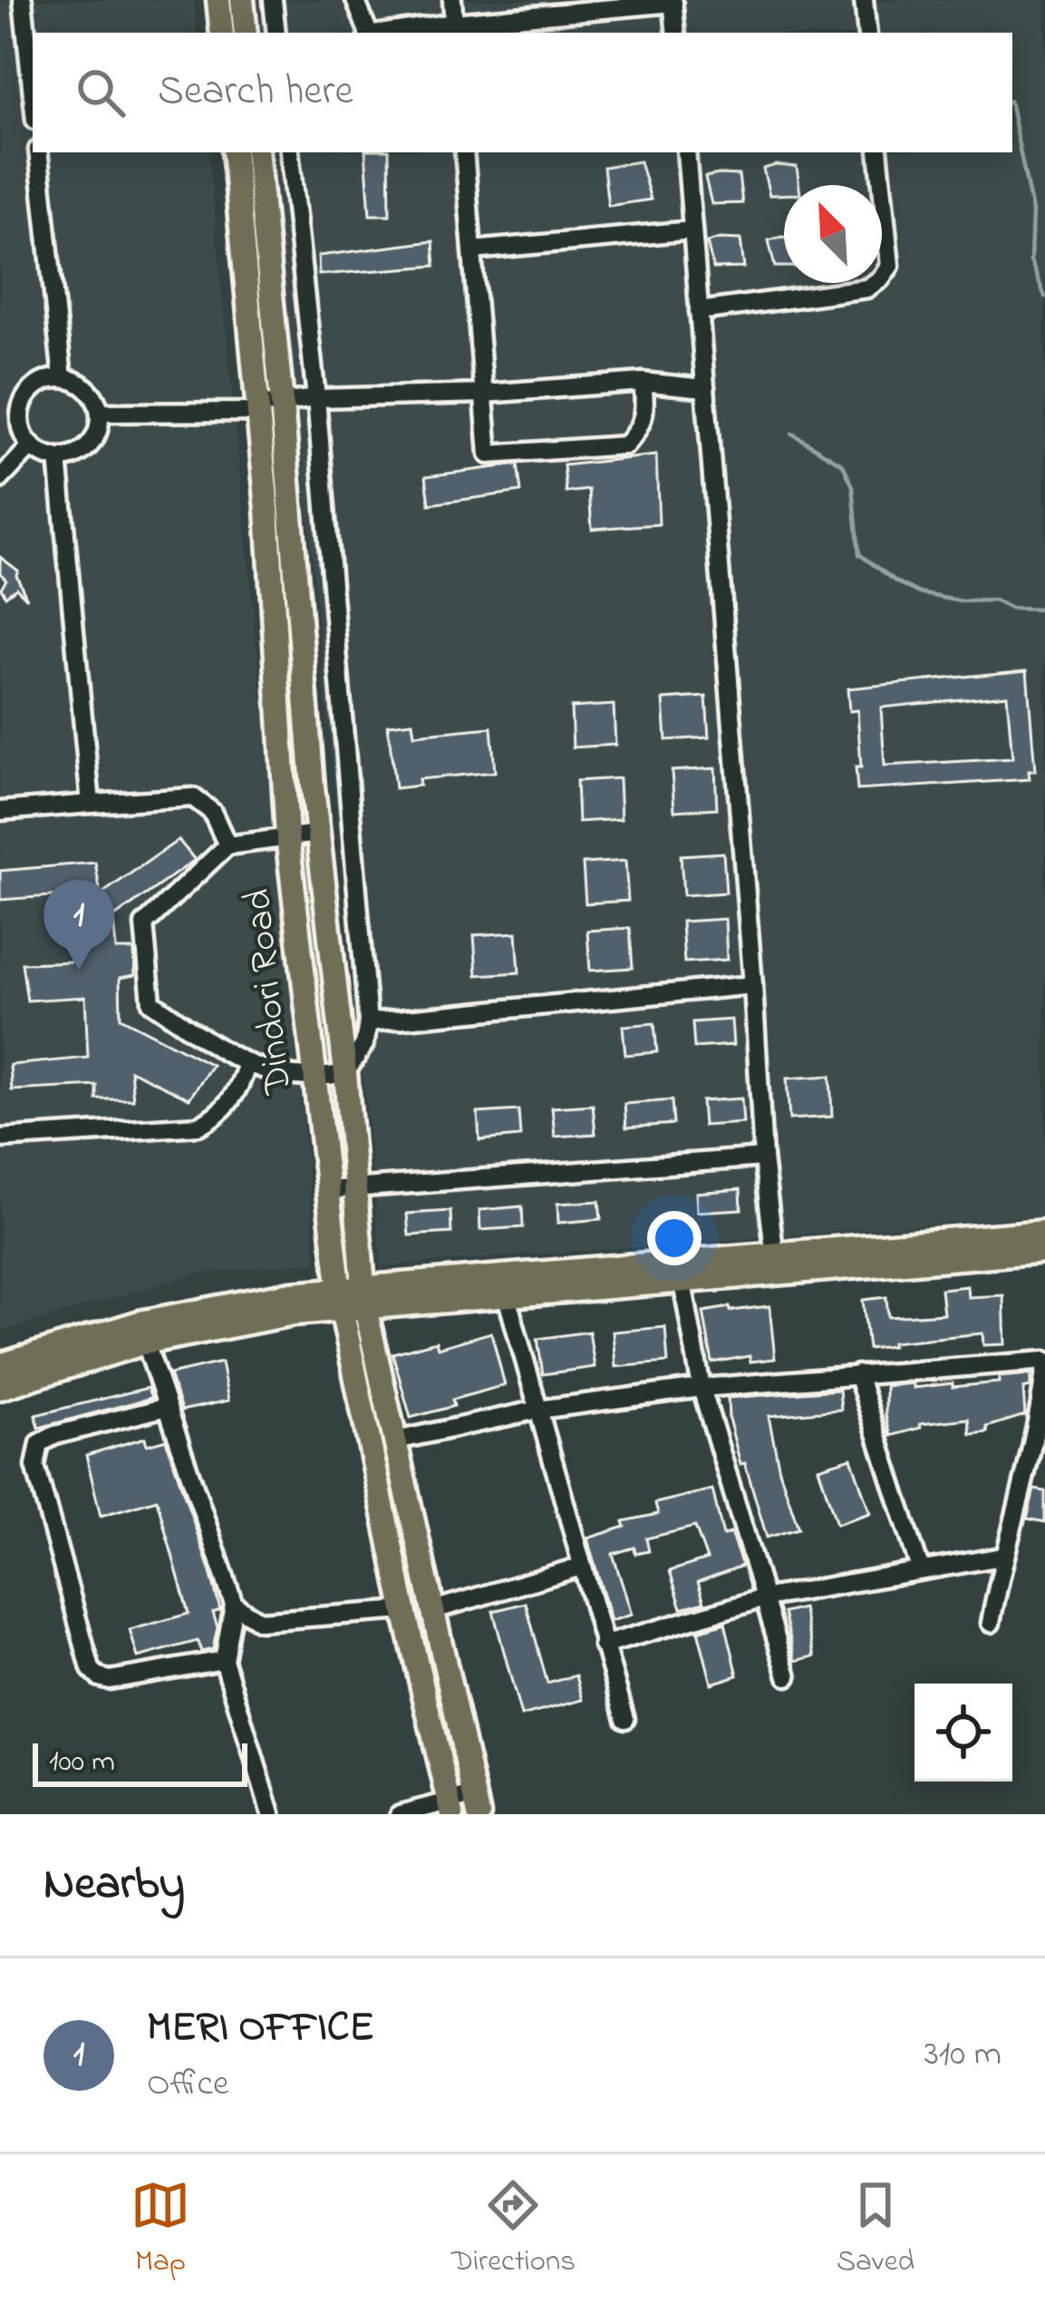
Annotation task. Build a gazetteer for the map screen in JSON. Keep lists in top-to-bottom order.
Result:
{
  "streets": {
    "main road": ["Dindori Road"]
  },
  "scale_bar": "100 m",
  "north": "top left",
  "page": {
    "search": "Search here",
    "pins": "1",
    "scale": "100 m",
    "heading": "Nearby",
    "list": [
      {
        "mark": "1",
        "name": "MERI OFFICE",
        "note": "Office",
        "value": "310 m"
      }
    ],
    "nav": ["Map", "Directions", "Saved"]
  }
}
